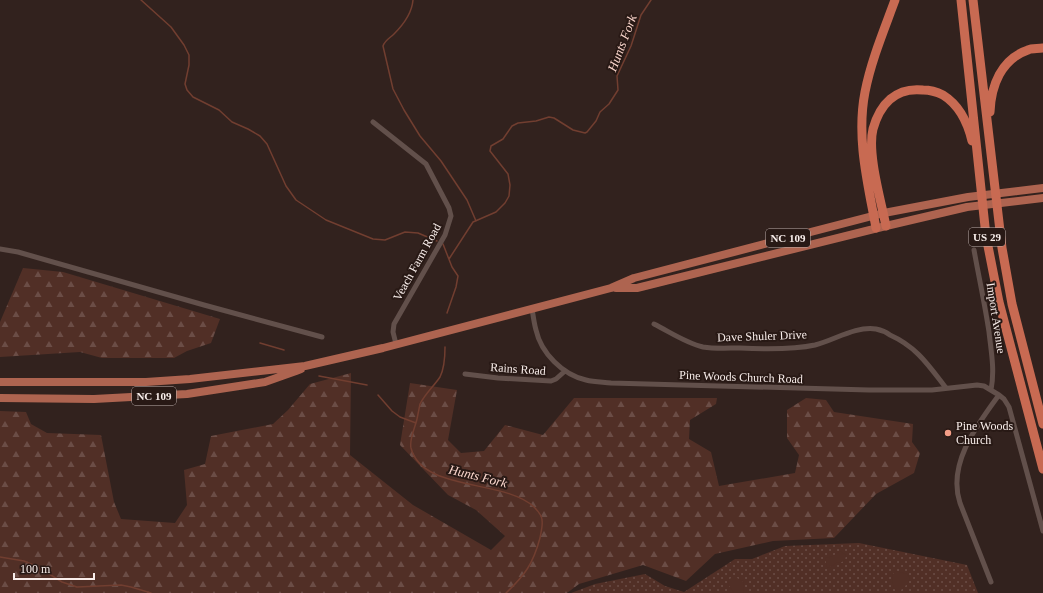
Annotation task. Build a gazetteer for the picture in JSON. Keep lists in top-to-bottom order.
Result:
{
  "streets": {
    "highway": ["US 29"],
    "main road": ["NC 109"],
    "street": [
      "Veach Farm Road",
      "Import Avenue",
      "Dave Shuler Drive",
      "Rains Road",
      "Pine Woods Church Road"
    ]
  },
  "crossings": [
    ["NC 109", "Veach Farm Road"],
    ["NC 109", "Pine Woods Church Road"],
    ["Import Avenue", "Pine Woods Church Road"],
    ["Dave Shuler Drive", "Pine Woods Church Road"],
    ["Rains Road", "Pine Woods Church Road"]
  ],
  "water": ["Hunts Fork"],
  "places": ["Pine Woods Church"],
  "scale_bar": "100 m"
}
